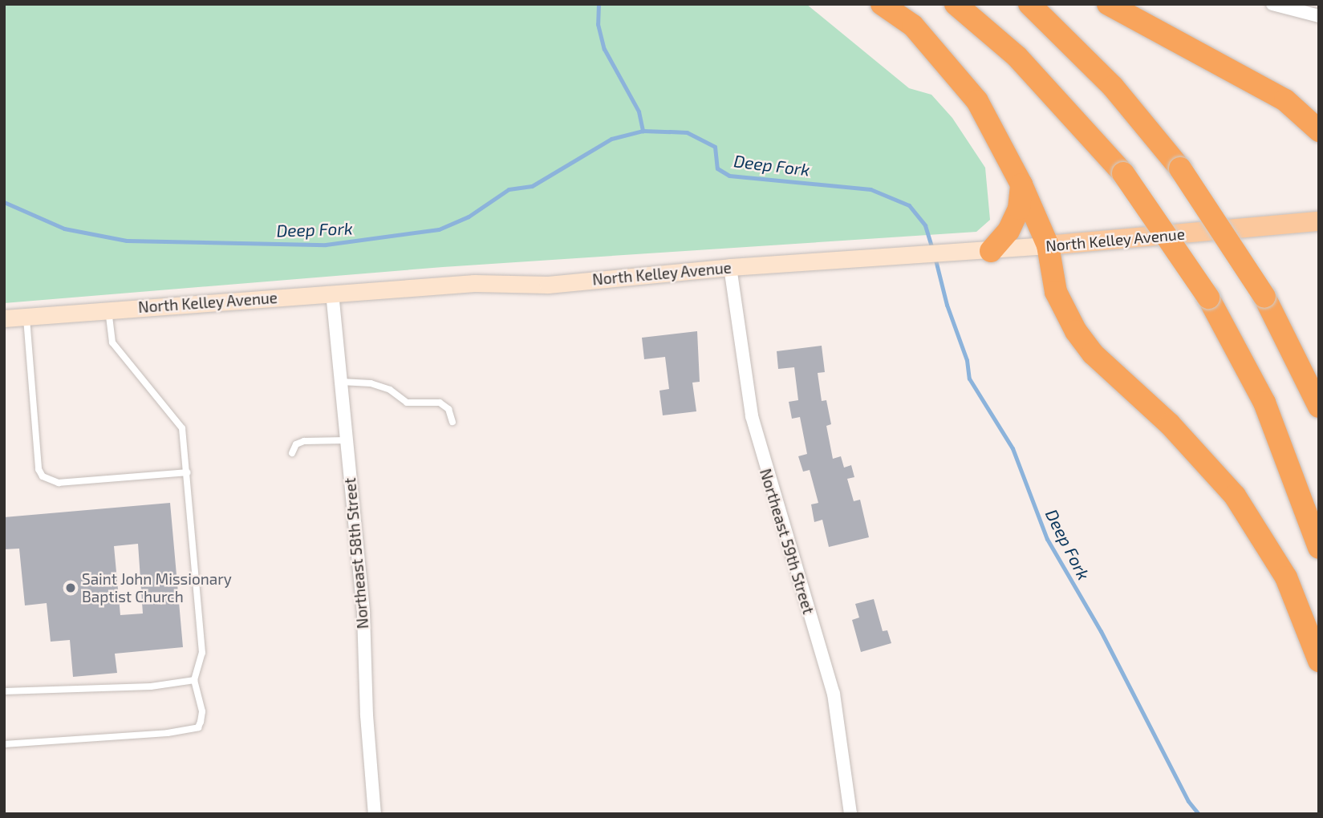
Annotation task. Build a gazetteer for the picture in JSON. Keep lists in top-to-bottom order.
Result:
{
  "streets": {
    "main road": ["North Kelley Avenue"],
    "street": ["Northeast 59th Street", "Northeast 58th Street"]
  },
  "crossings": [
    ["North Kelley Avenue", "Northeast 59th Street"],
    ["North Kelley Avenue", "Northeast 58th Street"]
  ],
  "water": ["Deep Fork"],
  "places": ["Saint John Missionary Baptist Church"]
}
